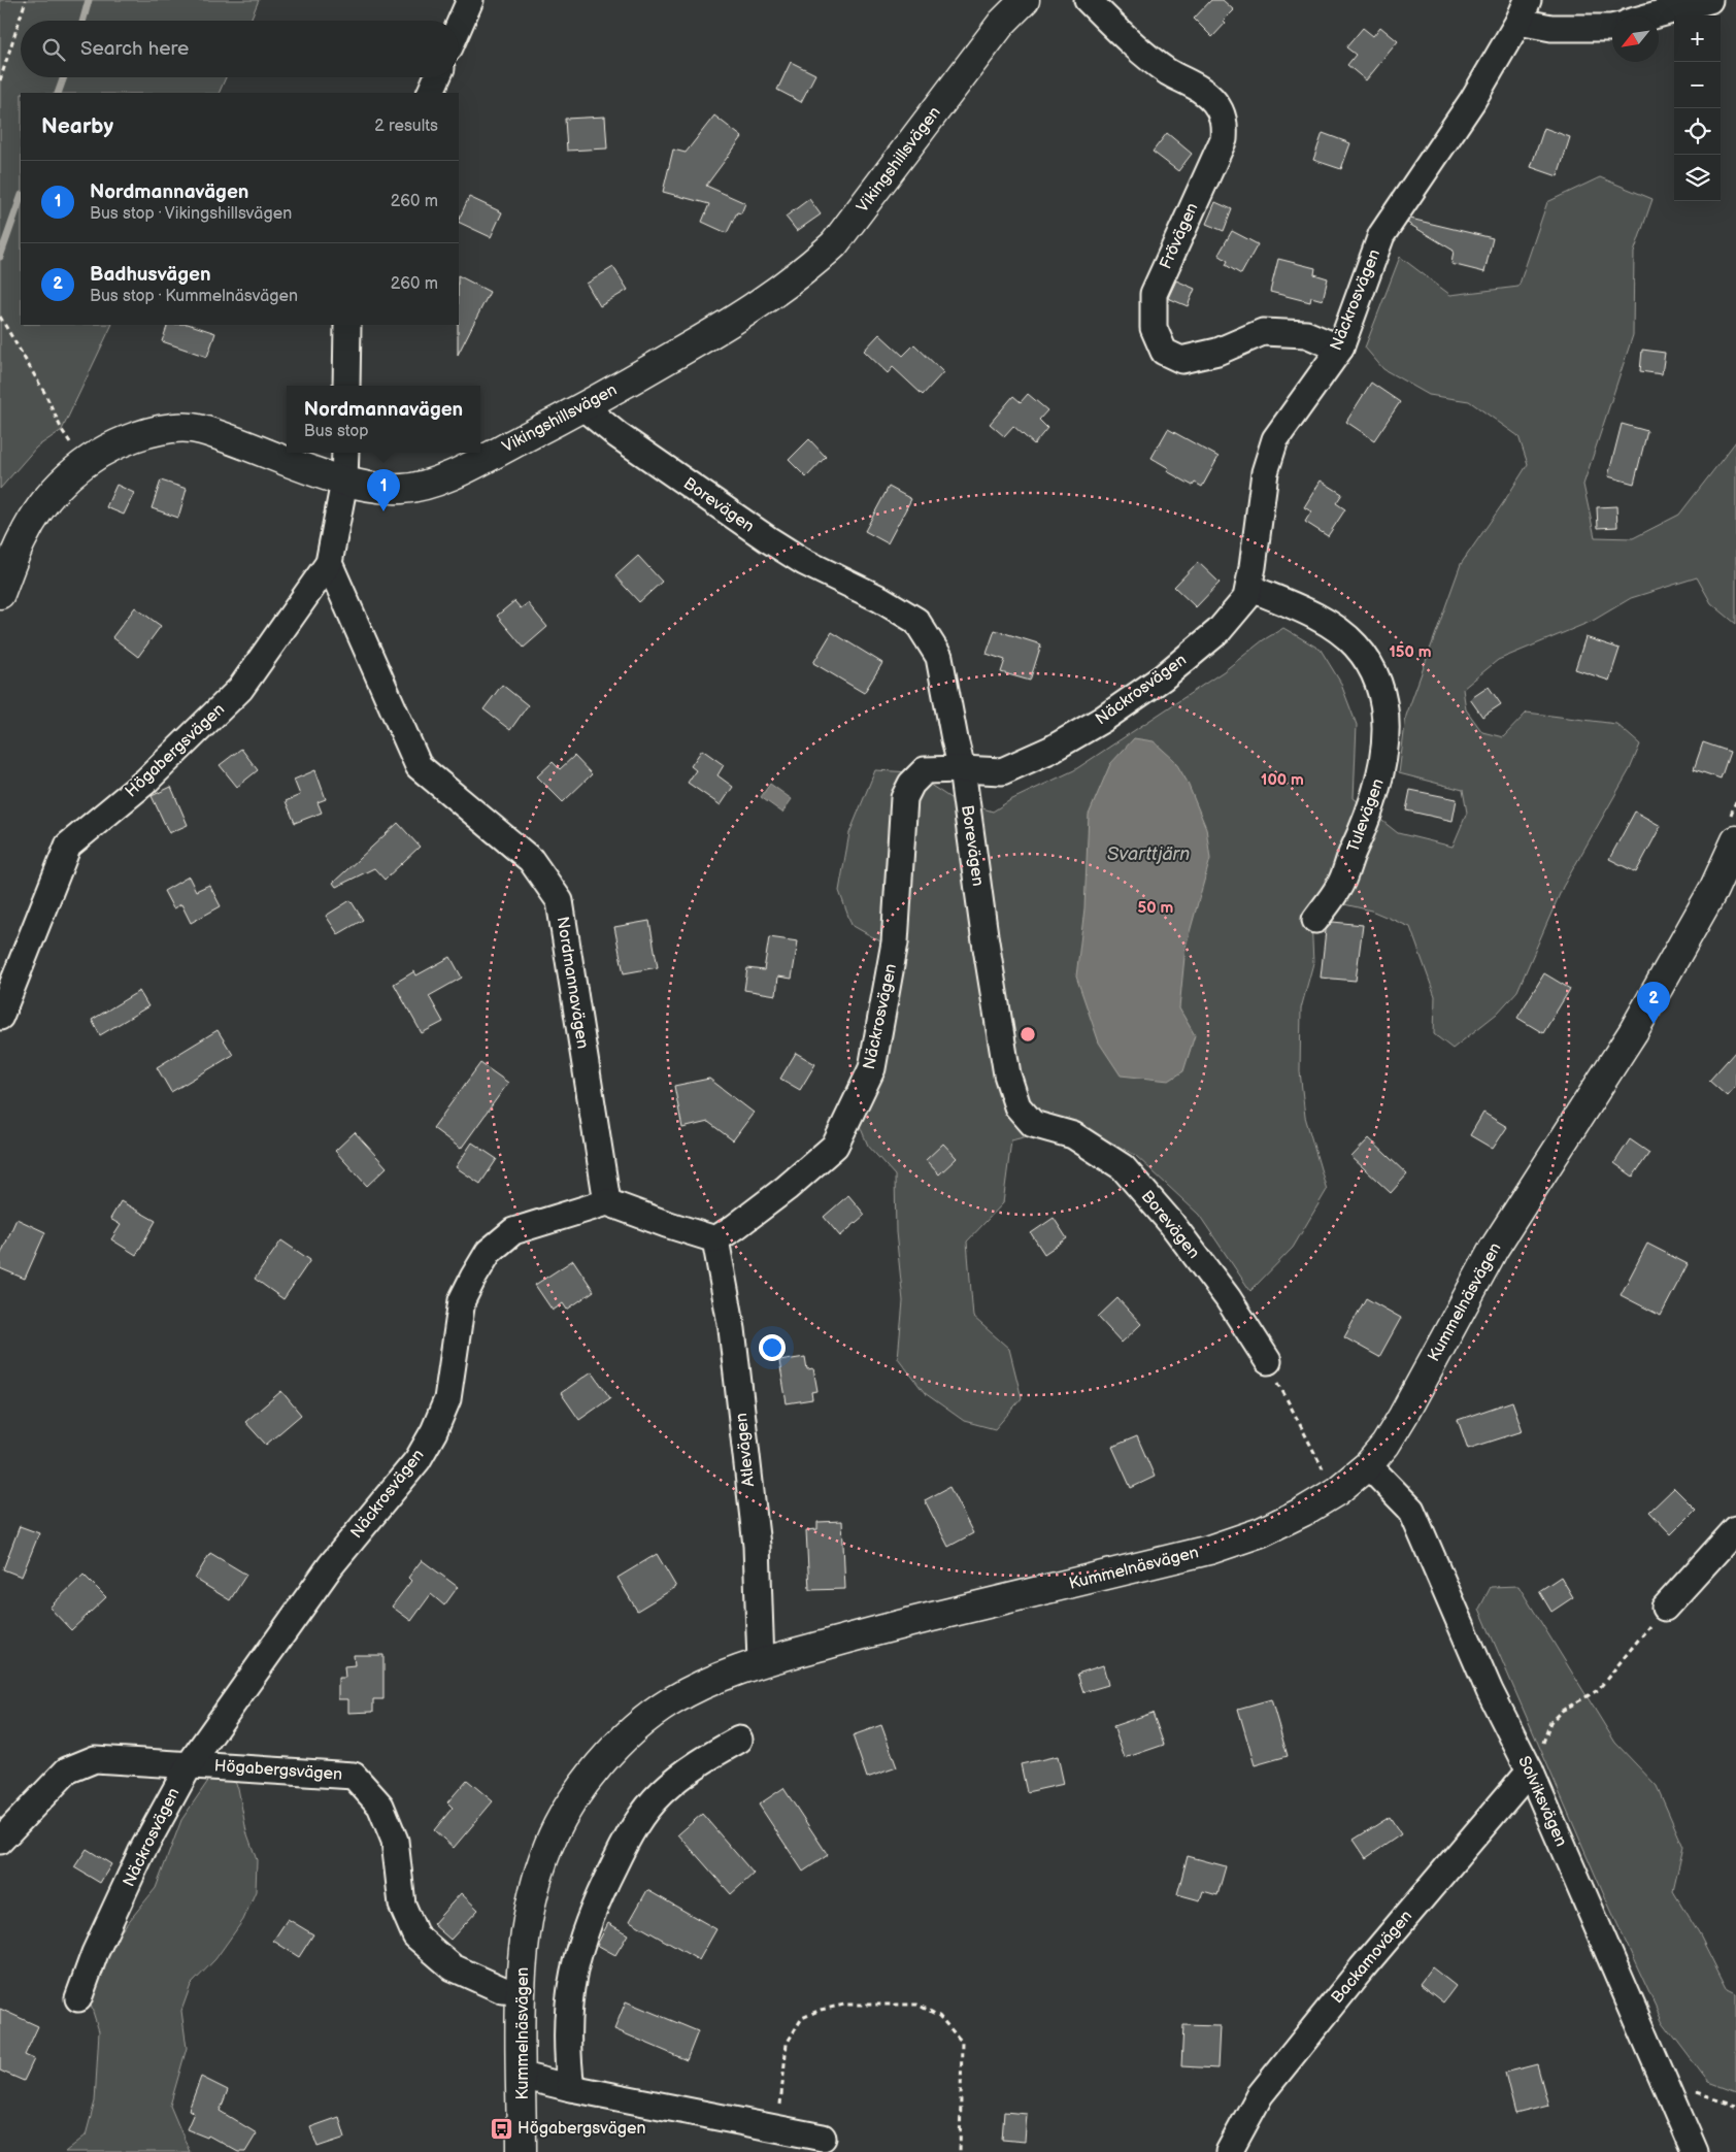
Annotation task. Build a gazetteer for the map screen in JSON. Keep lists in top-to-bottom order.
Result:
{
  "streets": {
    "street": [
      "Vikingshillsvägen",
      "Frövägen",
      "Näckrosvägen",
      "Borevägen",
      "Högabergsvägen",
      "Tulevägen",
      "Nordmannavägen",
      "Kummelnäsvägen",
      "Atlevägen",
      "Solviksvägen",
      "Backamovägen"
    ]
  },
  "crossings": [
    ["Vikingshillsvägen", "Borevägen"],
    ["Vikingshillsvägen", "Högabergsvägen"],
    ["Frövägen", "Näckrosvägen"],
    ["Näckrosvägen", "Borevägen"],
    ["Näckrosvägen", "Högabergsvägen"],
    ["Näckrosvägen", "Tulevägen"],
    ["Näckrosvägen", "Nordmannavägen"],
    ["Näckrosvägen", "Atlevägen"],
    ["Högabergsvägen", "Nordmannavägen"],
    ["Högabergsvägen", "Kummelnäsvägen"],
    ["Kummelnäsvägen", "Atlevägen"],
    ["Kummelnäsvägen", "Solviksvägen"],
    ["Solviksvägen", "Backamovägen"]
  ],
  "water": ["Svarttjärn"],
  "places": {
    "bus stop": ["Högabergsvägen"]
  },
  "north": "bottom left",
  "page": {
    "map_buttons": ["+", "−"],
    "search": "Search here",
    "heading": ["Nearby", "2 results"],
    "list": [
      {
        "mark": "1",
        "name": "Nordmannavägen",
        "note": "Bus stop · Vikingshillsvägen",
        "value": "260 m"
      },
      {
        "mark": "2",
        "name": "Badhusvägen",
        "note": "Bus stop · Kummelnäsvägen",
        "value": "260 m"
      }
    ],
    "popup": ["Nordmannavägen", "Bus stop"],
    "pins": ["1", "2"]
  },
  "rings": ["150 m", "100 m", "50 m"]
}
